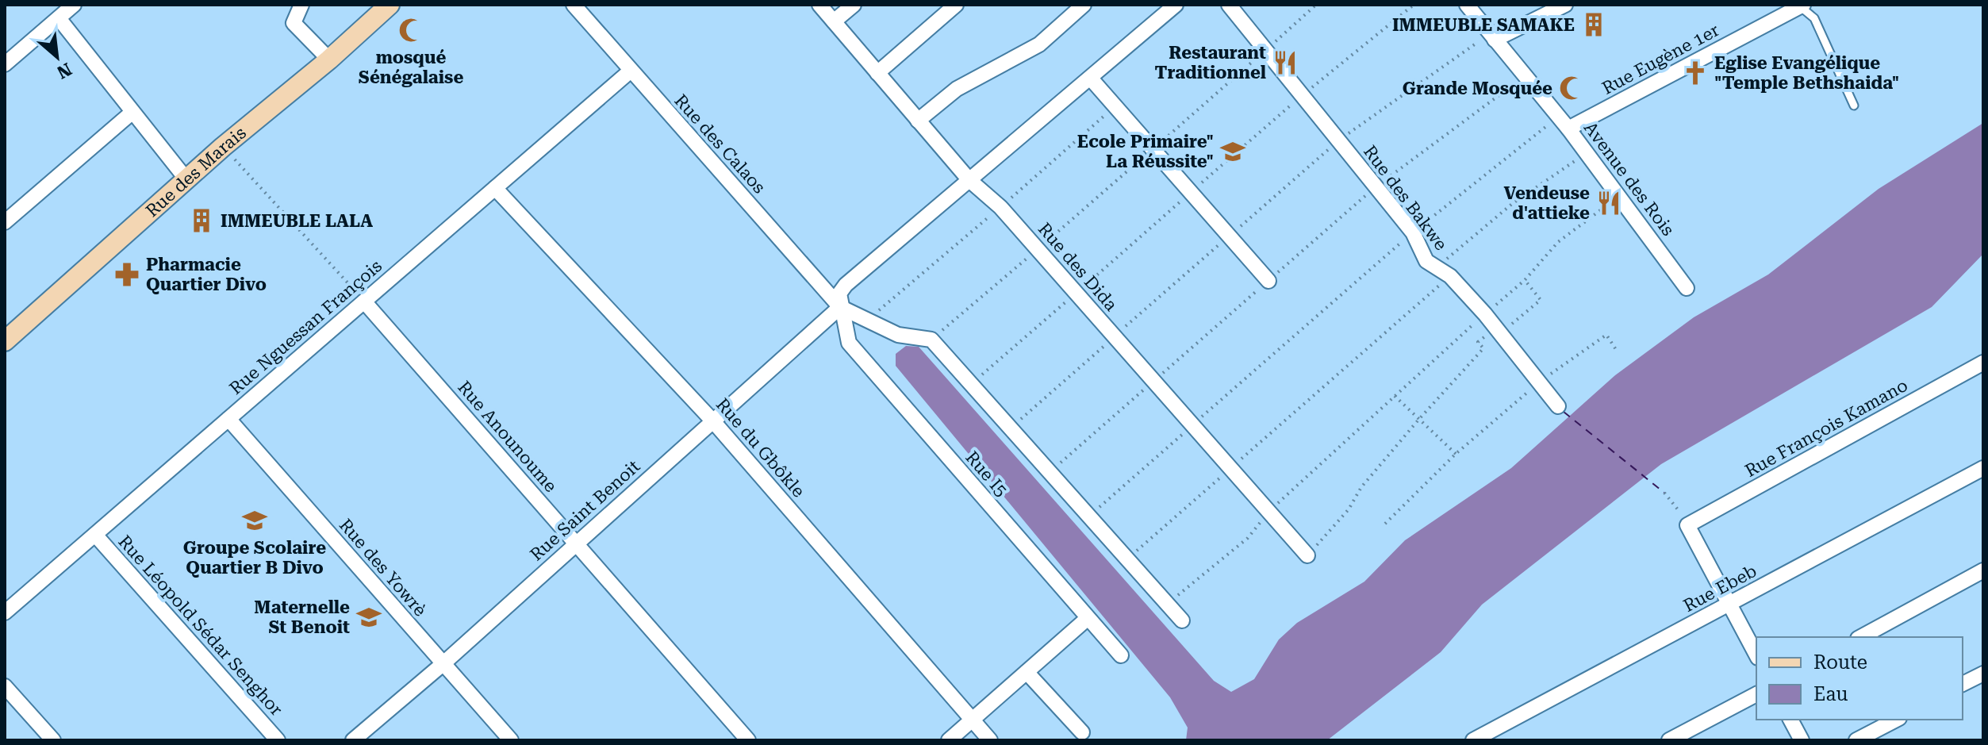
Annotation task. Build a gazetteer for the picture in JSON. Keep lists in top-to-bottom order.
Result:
{
  "streets": {
    "street": [
      "Rue Eugène 1er",
      "Rue des Calaos",
      "Rue des Marais",
      "Avenue des Rois",
      "Rue des Bakwe",
      "Rue des Dida",
      "Rue Nguessan François",
      "Rue François Kamano",
      "Rue Anounoume",
      "Rue du Gbôkle",
      "Rue I5",
      "Rue Saint Benoit",
      "Rue des Yowrè",
      "Rue Ebeb",
      "Rue Léopold Sédar Senghor"
    ]
  },
  "crossings": [
    ["Rue Eugène 1er", "Avenue des Rois"],
    ["Rue des Calaos", "Rue Nguessan François"],
    ["Rue des Calaos", "Rue I5"],
    ["Rue des Calaos", "Rue Saint Benoit"],
    ["Rue Nguessan François", "Rue Anounoume"],
    ["Rue Nguessan François", "Rue du Gbôkle"],
    ["Rue Nguessan François", "Rue des Yowrè"],
    ["Rue Nguessan François", "Rue Léopold Sédar Senghor"],
    ["Rue Anounoume", "Rue Saint Benoit"],
    ["Rue du Gbôkle", "Rue Saint Benoit"],
    ["Rue I5", "Rue Saint Benoit"],
    ["Rue Saint Benoit", "Rue des Yowrè"]
  ],
  "places": {
    "building": ["IMMEUBLE SAMAKE", "IMMEUBLE LALA"],
    "mosque": ["mosqué Sénégalaise", "Grande Mosquée"],
    "restaurant": ["Restaurant Traditionnel", "Vendeuse d'attieke"],
    "church": ["Eglise Evangélique \"Temple Bethshaida\""],
    "school or university": ["Ecole Primaire\" La Réussite\"", "Groupe Scolaire Quartier B Divo", "Maternelle St Benoit"],
    "pharmacy": ["Pharmacie Quartier Divo"]
  },
  "legend": ["Route", "Eau"],
  "north": "bottom right"
}
